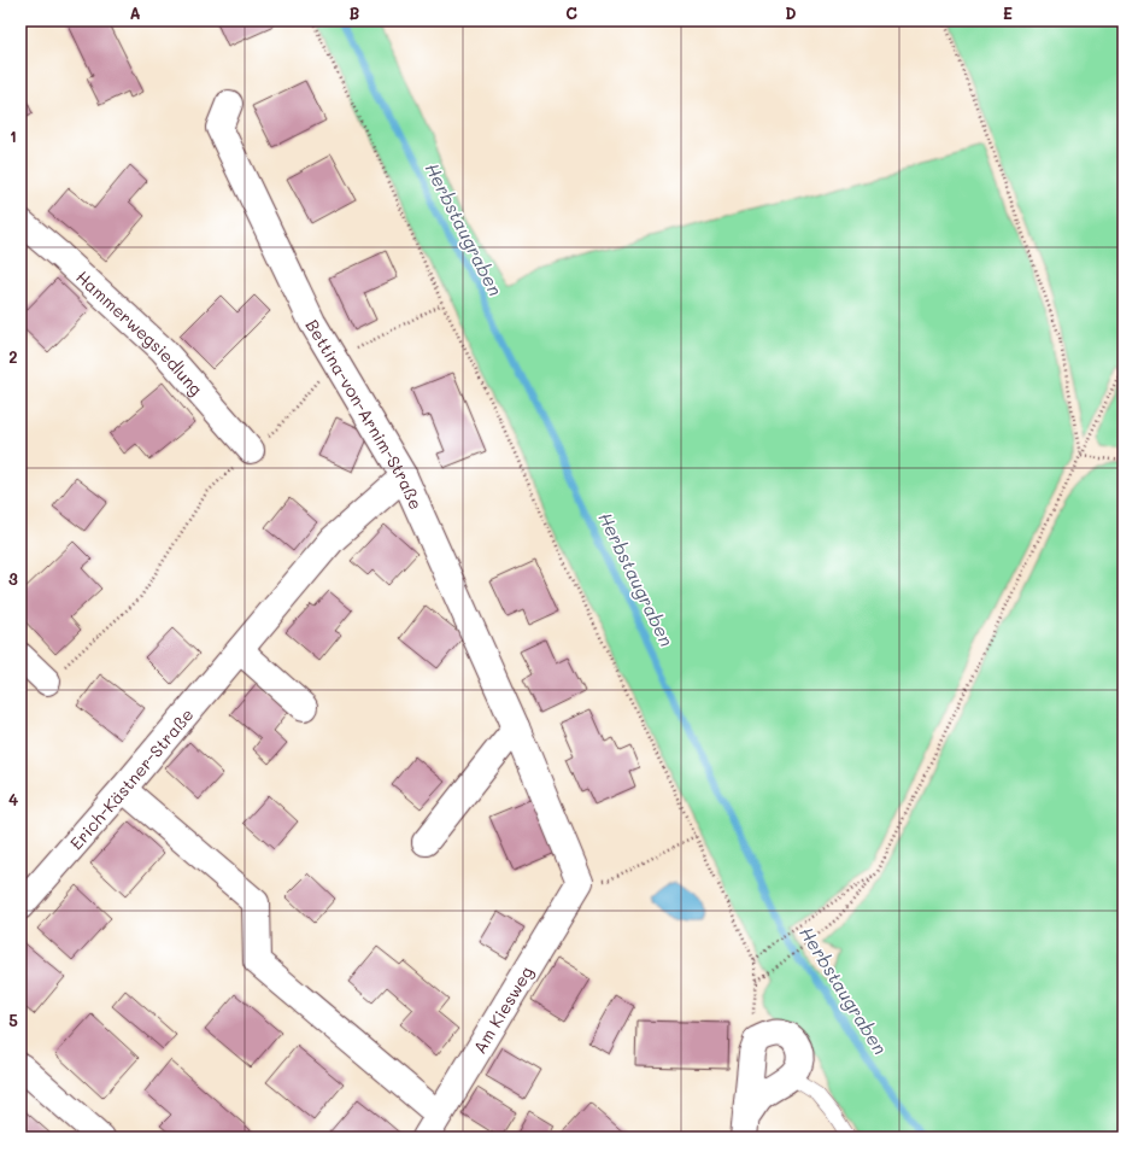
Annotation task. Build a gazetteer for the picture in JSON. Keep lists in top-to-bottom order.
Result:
{
  "streets": {
    "street": [
      "Hammerwegsiedlung",
      "Bettina-von-Arnim-Straße",
      "Erich-Kästner-Straße",
      "Am Kiesweg"
    ]
  },
  "crossings": [
    ["Bettina-von-Arnim-Straße", "Erich-Kästner-Straße"],
    ["Bettina-von-Arnim-Straße", "Am Kiesweg"]
  ],
  "water": ["Herbstaugraben"],
  "grid": {
    "columns": [
      "A",
      "B",
      "C",
      "D",
      "E"
    ],
    "rows": [
      "1",
      "2",
      "3",
      "4",
      "5"
    ]
  }
}
